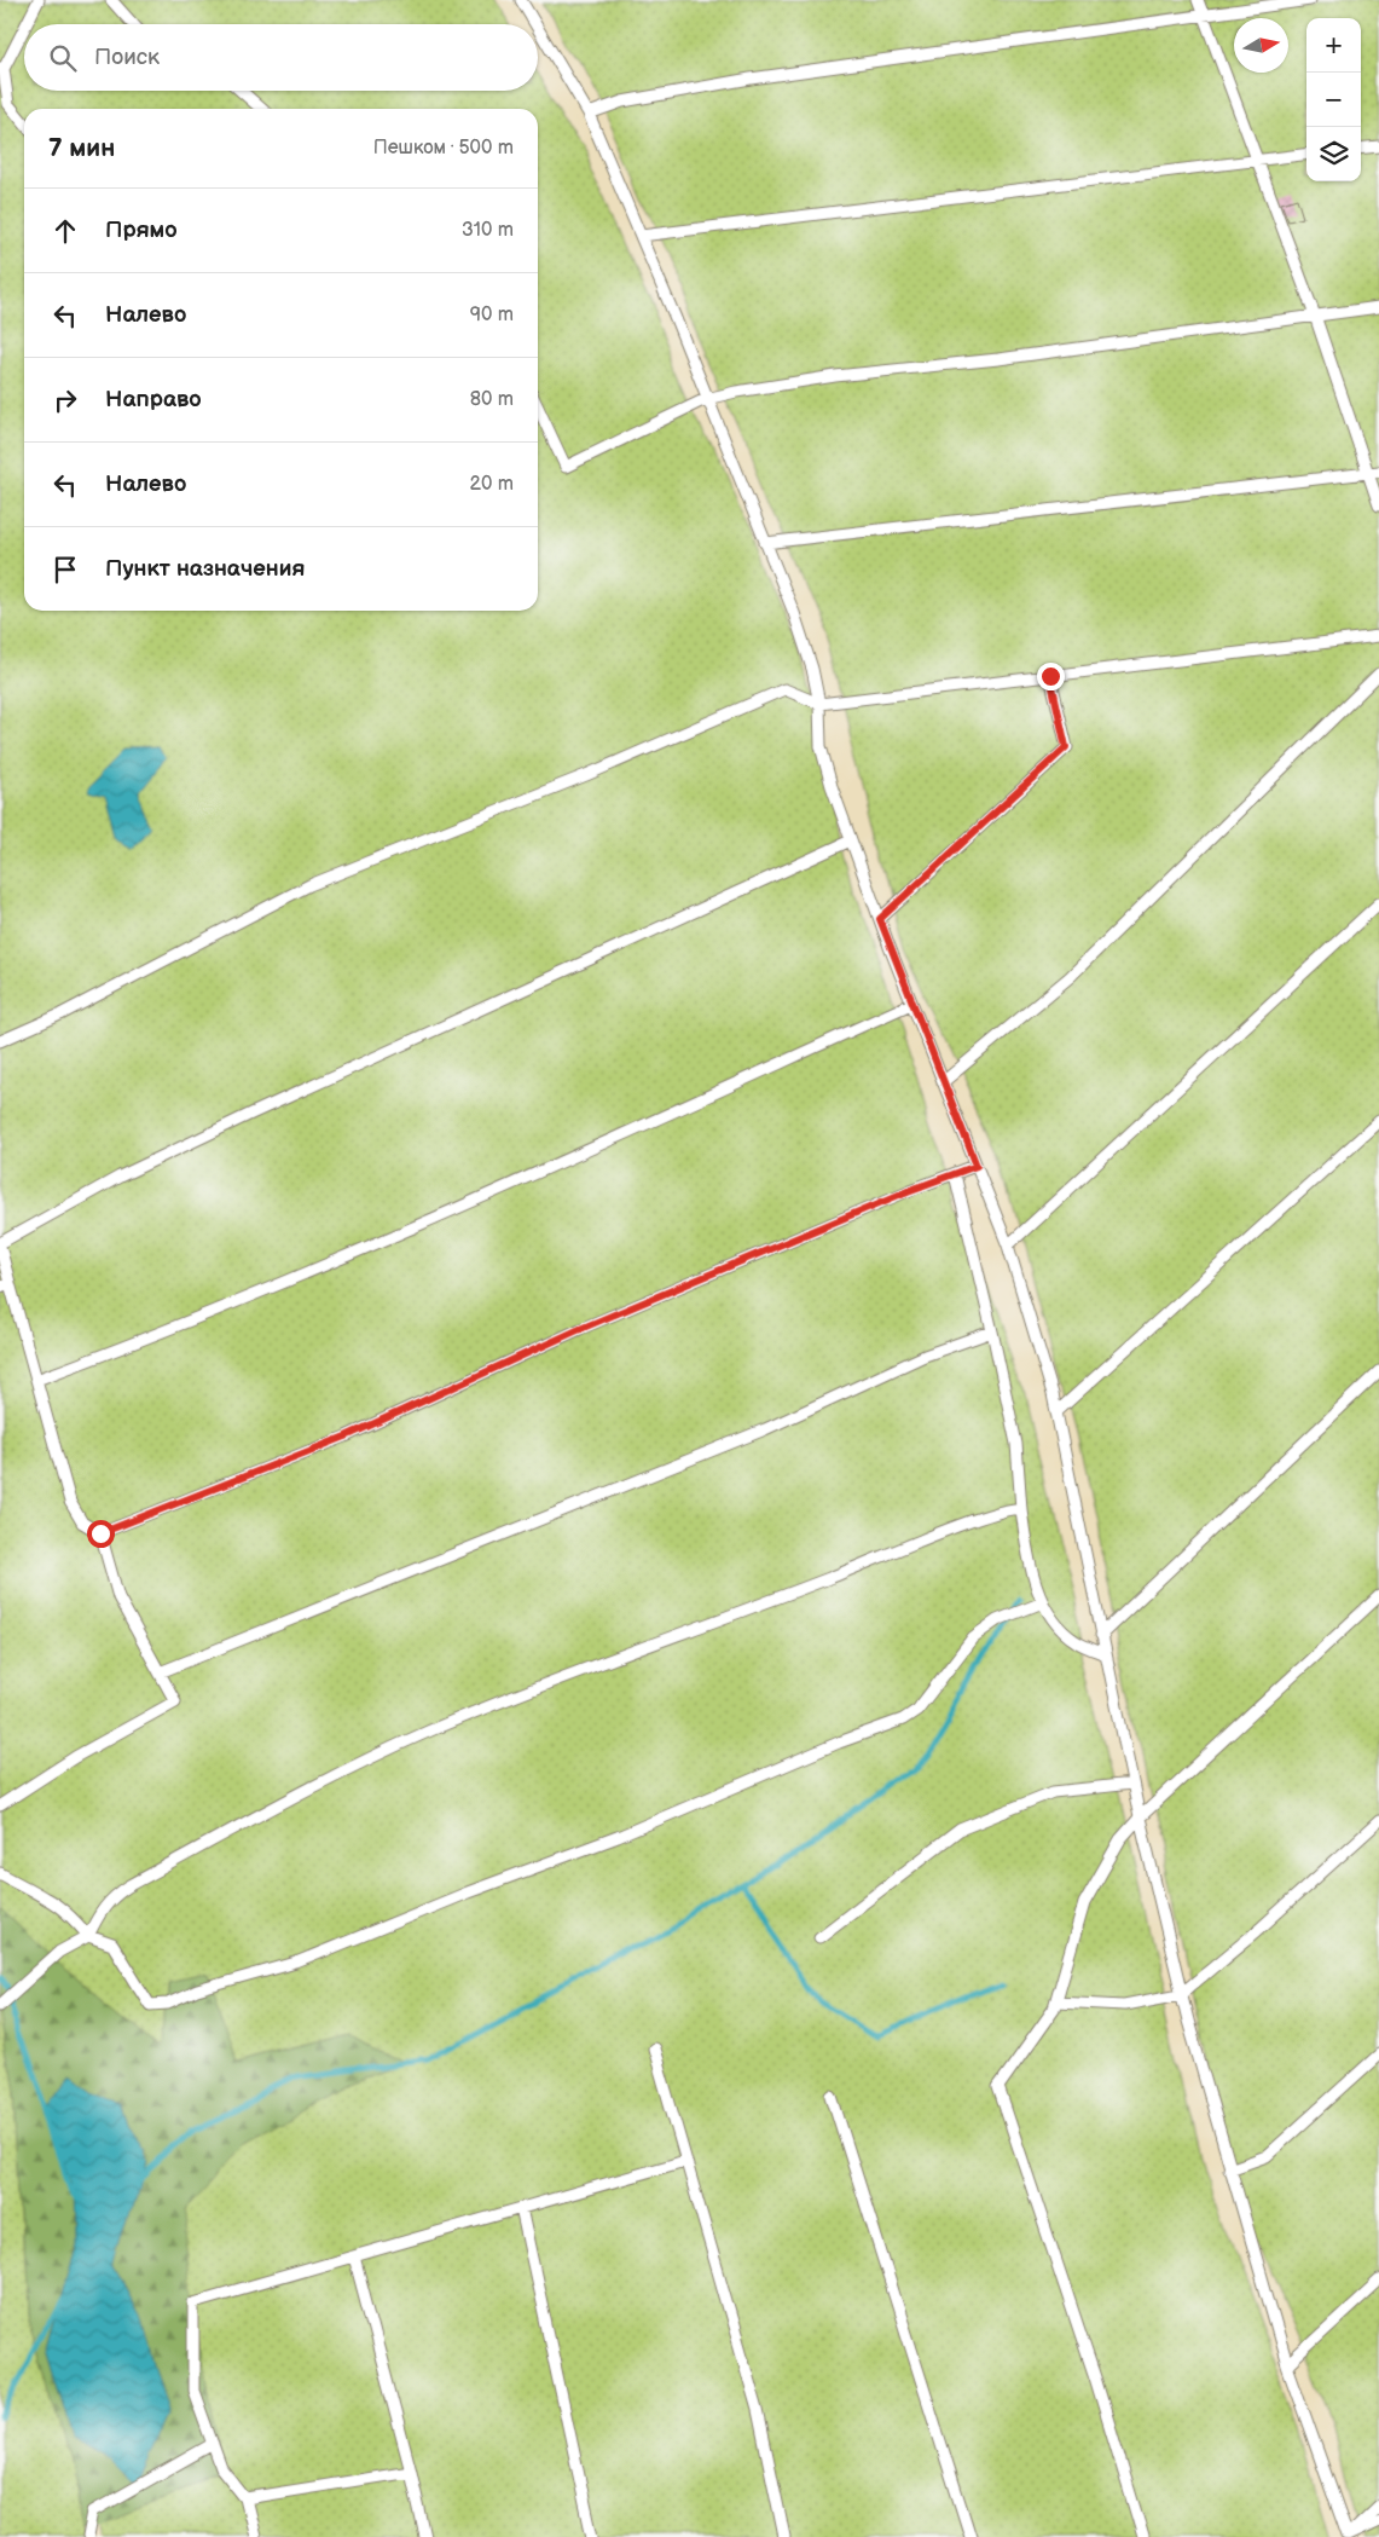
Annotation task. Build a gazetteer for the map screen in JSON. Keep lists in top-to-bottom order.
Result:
{
  "north": "right",
  "page": {
    "map_buttons": ["+", "−"],
    "search": "Поиск",
    "heading": ["7 мин", "Пешком · 500 m"],
    "list": [
      ["Прямо", "310 m"],
      ["Налево", "90 m"],
      ["Направо", "80 m"],
      ["Налево", "20 m"],
      "Пункт назначения"
    ]
  }
}
